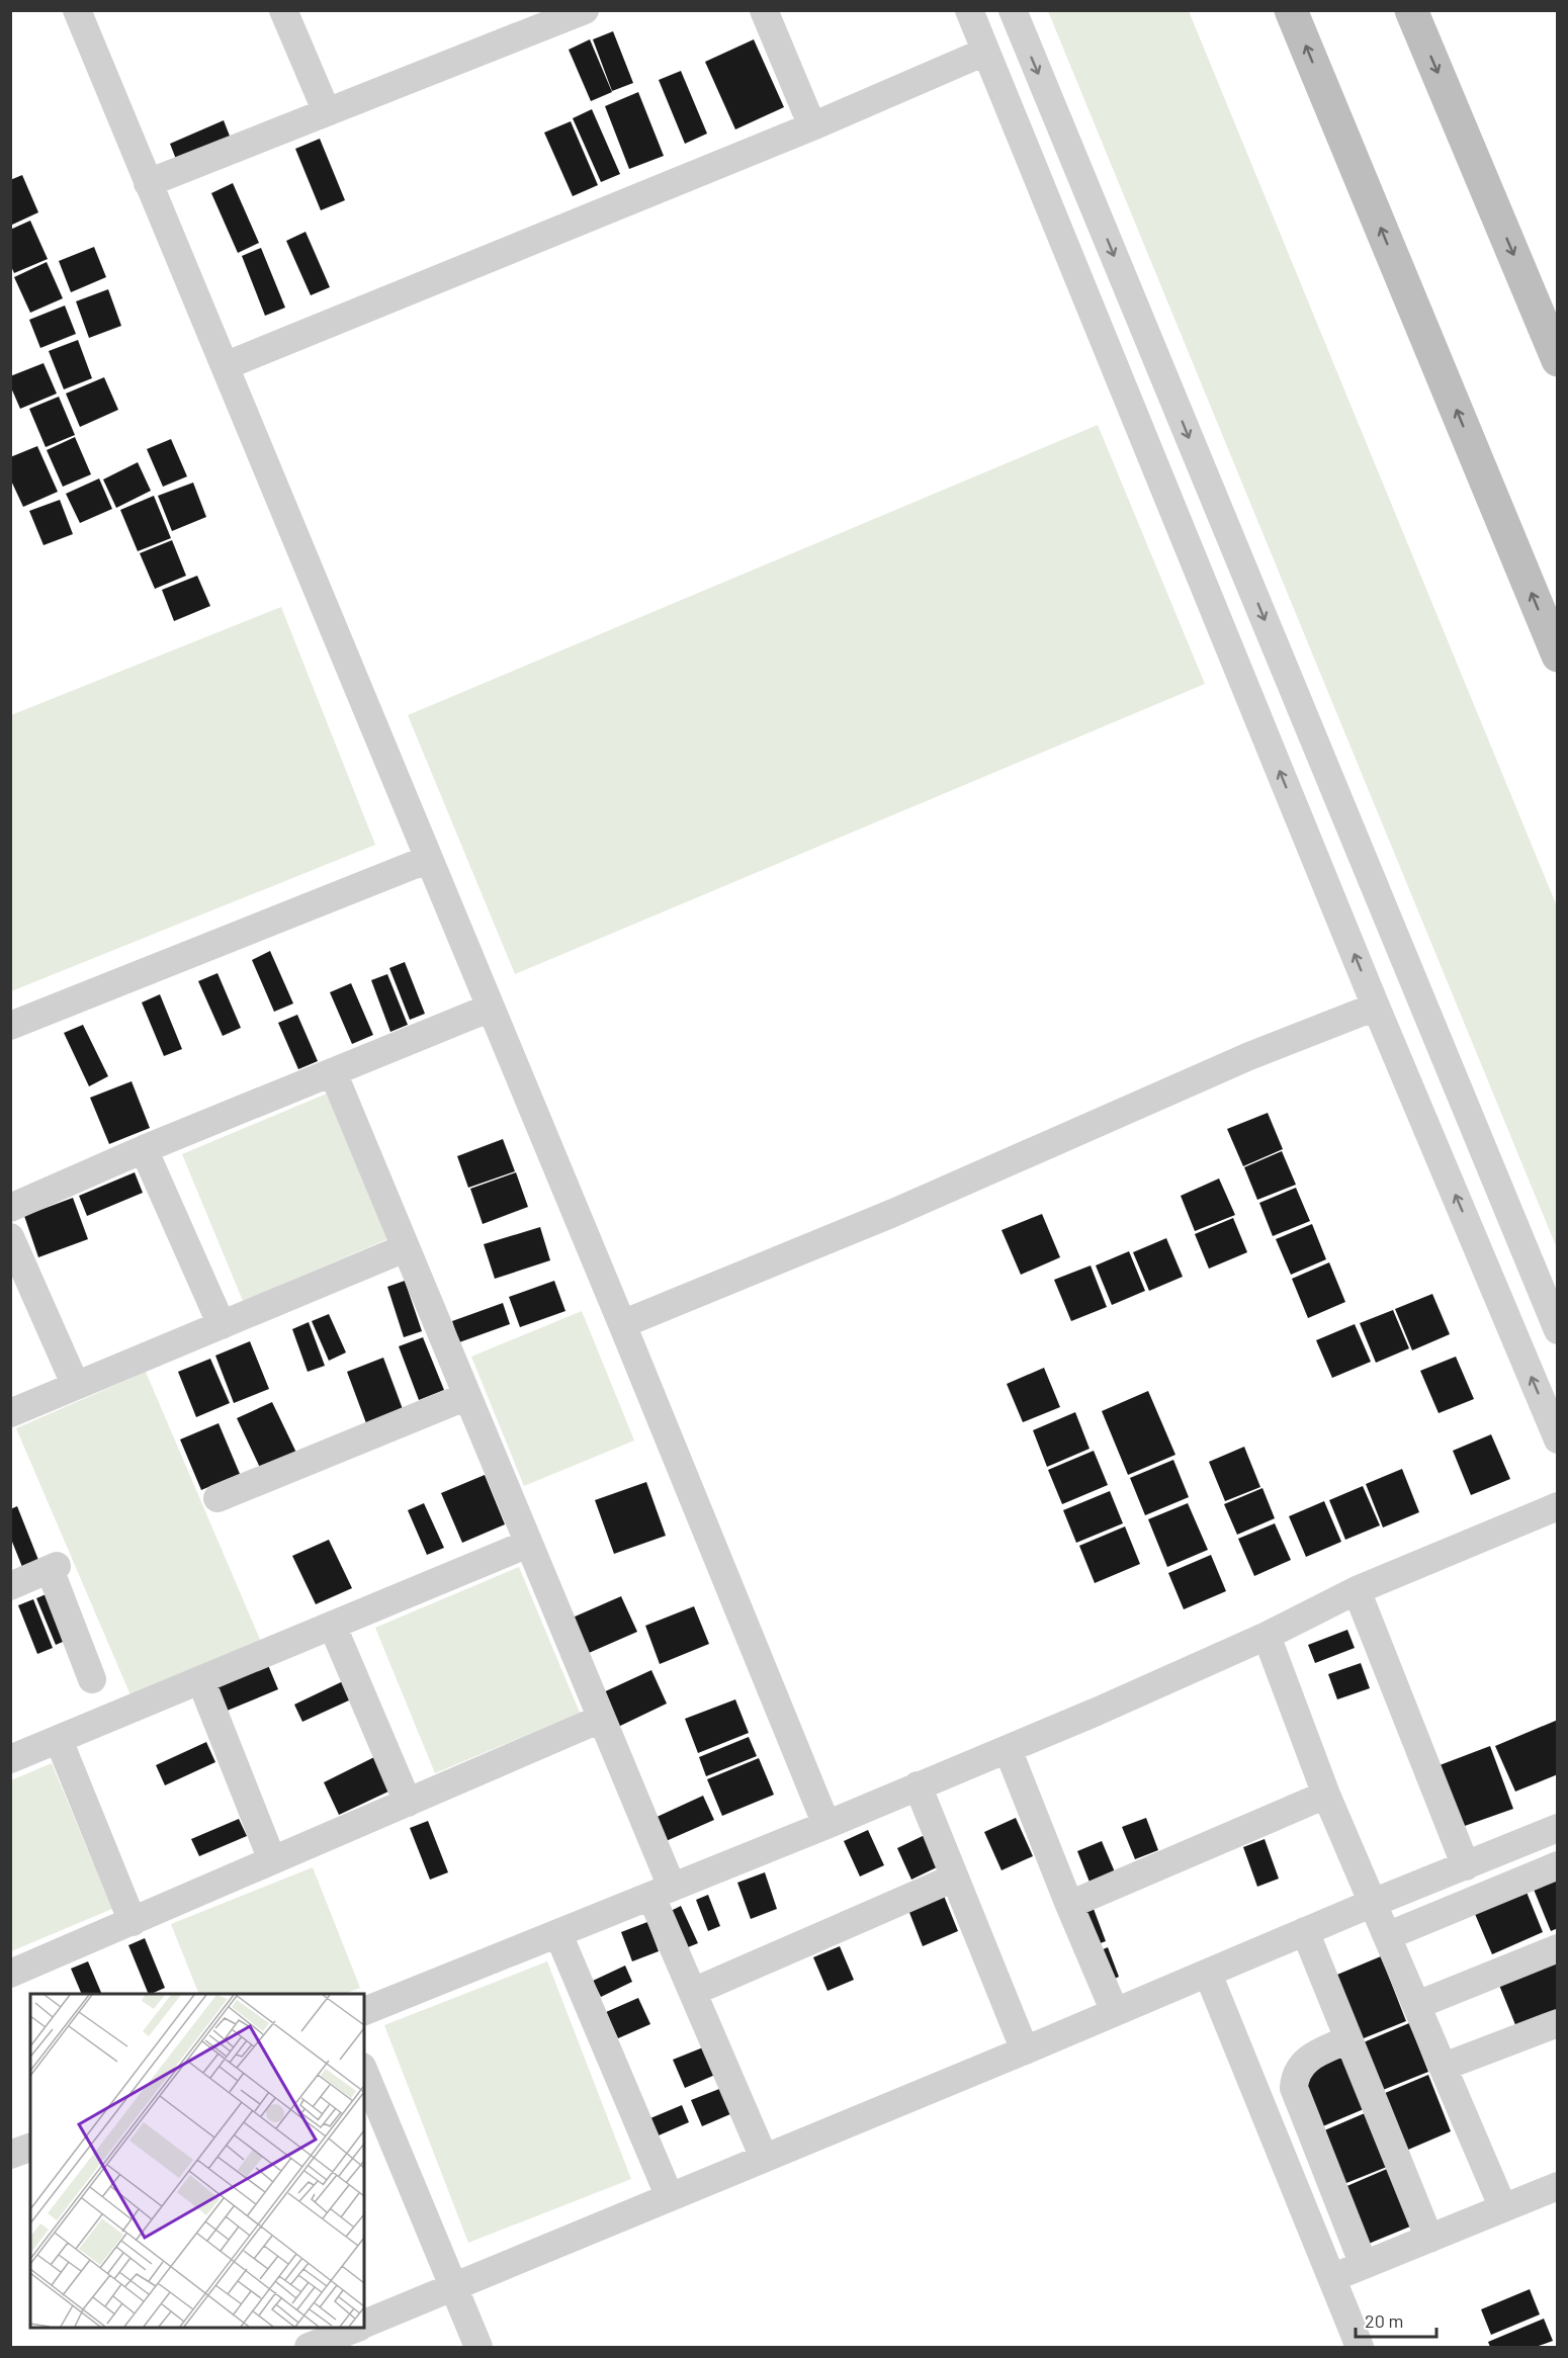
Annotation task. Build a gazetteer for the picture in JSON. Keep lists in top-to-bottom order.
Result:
{
  "scale_bar": "20 m"
}
